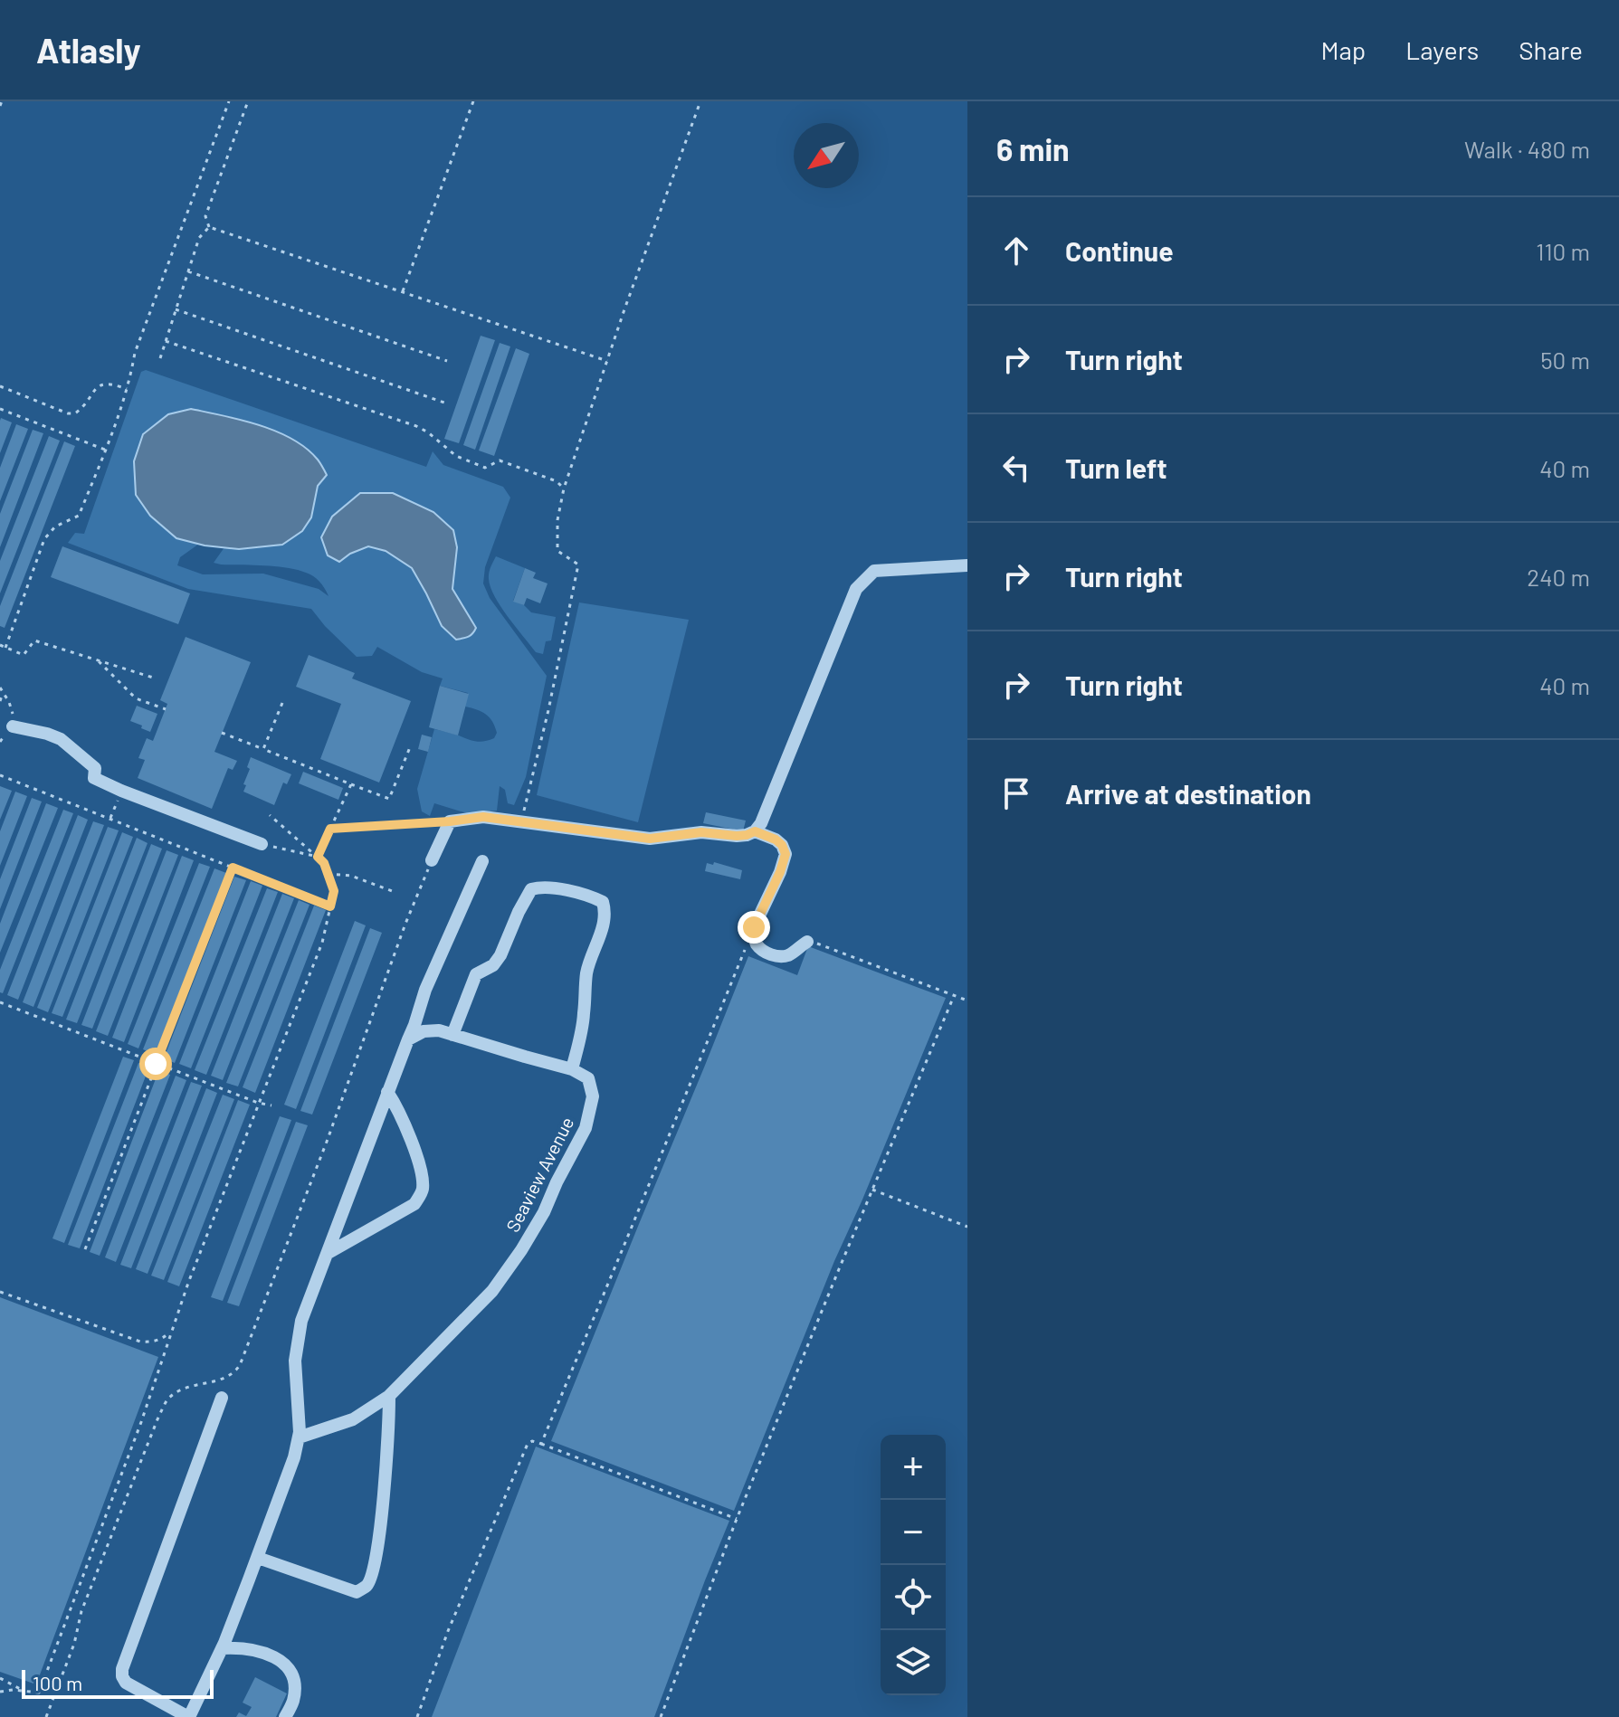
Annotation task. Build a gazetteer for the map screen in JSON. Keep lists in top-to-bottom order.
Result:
{
  "streets": {
    "street": ["Seaview Avenue"]
  },
  "scale_bar": "100 m",
  "north": "bottom left",
  "page": {
    "header": "Atlasly",
    "nav": ["Map", "Layers", "Share"],
    "heading": ["6 min", "Walk · 480 m"],
    "list": [
      ["Continue", "110 m"],
      ["Turn right", "50 m"],
      ["Turn left", "40 m"],
      ["Turn right", "240 m"],
      ["Turn right", "40 m"],
      "Arrive at destination"
    ],
    "map_buttons": ["+", "−"],
    "scale": "100 m"
  }
}
